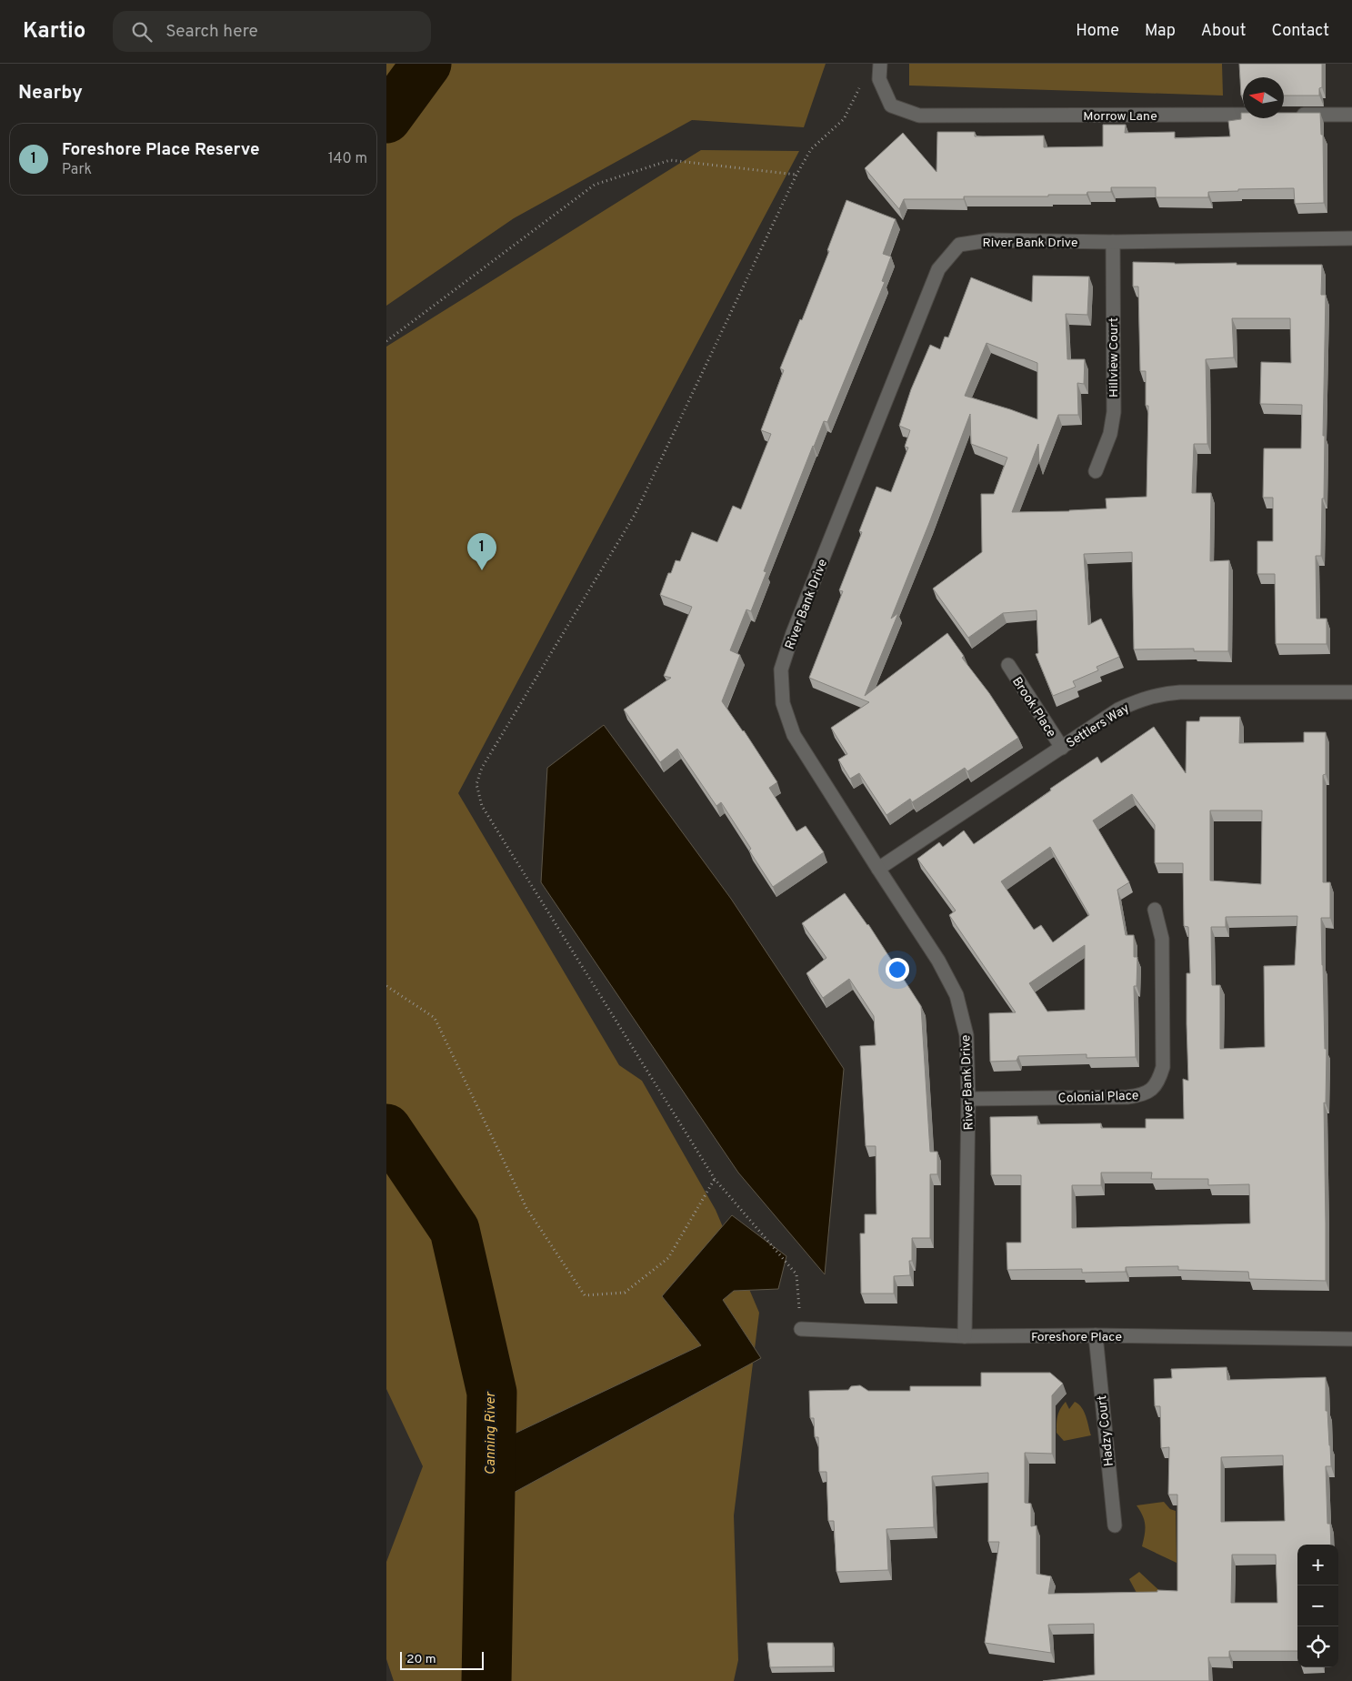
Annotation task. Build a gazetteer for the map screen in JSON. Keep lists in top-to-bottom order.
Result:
{
  "streets": {
    "street": [
      "Morrow Lane",
      "River Bank Drive",
      "Hillview Court",
      "Brook Place",
      "Settlers Way",
      "Colonial Place",
      "Foreshore Place",
      "Hadzy Court"
    ]
  },
  "crossings": [
    ["River Bank Drive", "Hillview Court"],
    ["River Bank Drive", "Settlers Way"],
    ["River Bank Drive", "Colonial Place"],
    ["River Bank Drive", "Foreshore Place"],
    ["Brook Place", "Settlers Way"],
    ["Foreshore Place", "Hadzy Court"]
  ],
  "water": ["Canning River"],
  "scale_bar": "20 m",
  "north": "left",
  "page": {
    "header": "Kartio",
    "search": "Search here",
    "nav": [
      "Home",
      "Map",
      "About",
      "Contact"
    ],
    "heading": "Nearby",
    "list": [
      {
        "mark": "1",
        "name": "Foreshore Place Reserve",
        "note": "Park",
        "value": "140 m"
      }
    ],
    "pins": "1",
    "map_buttons": ["+", "−"],
    "scale": "20 m"
  }
}
